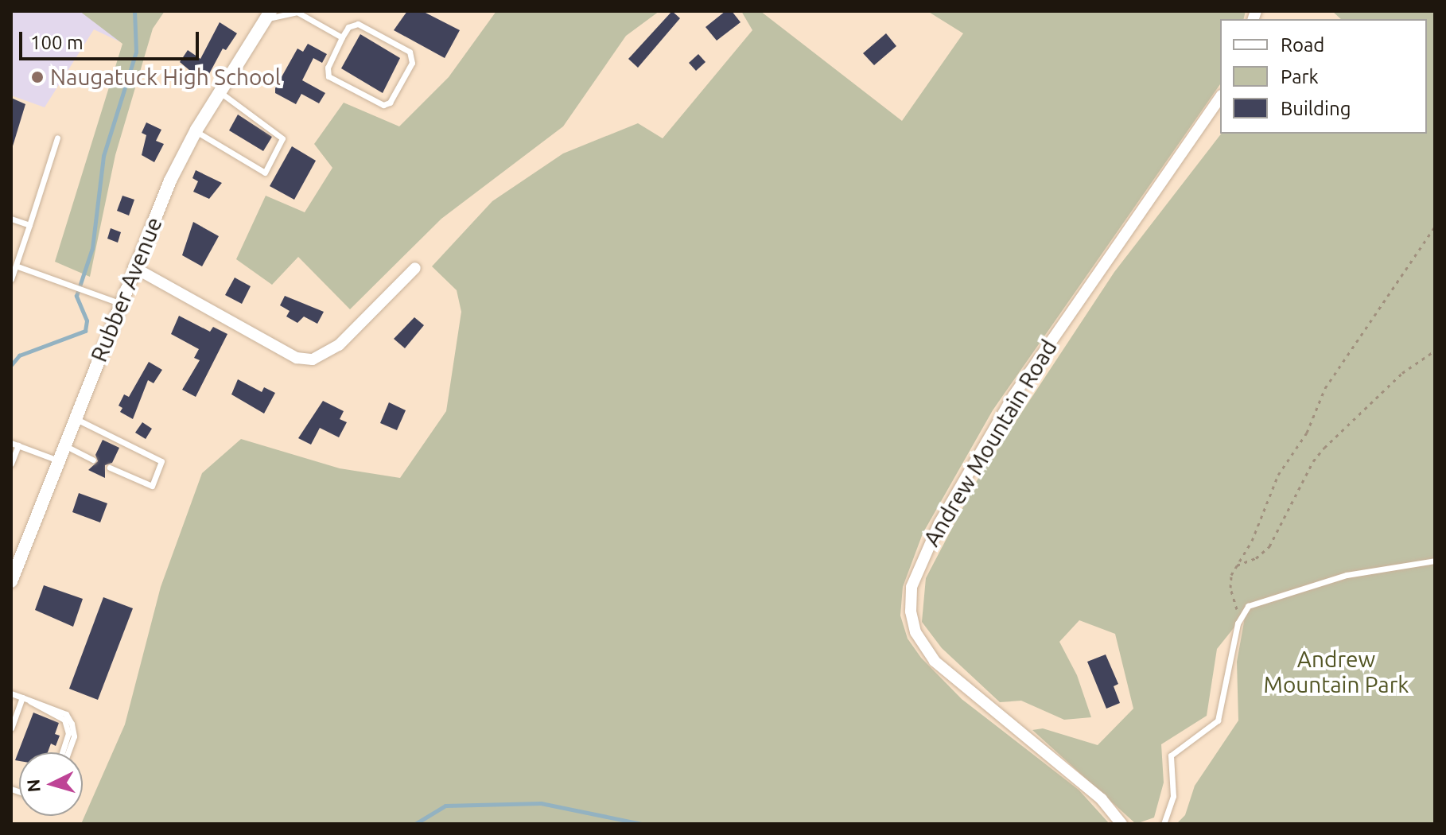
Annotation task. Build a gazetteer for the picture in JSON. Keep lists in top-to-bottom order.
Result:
{
  "streets": {
    "street": ["Rubber Avenue", "Andrew Mountain Road"]
  },
  "parks": ["Andrew Mountain Park"],
  "places": ["Naugatuck High School"],
  "legend": ["Road", "Park", "Building"],
  "scale_bar": "100 m",
  "north": "left"
}
